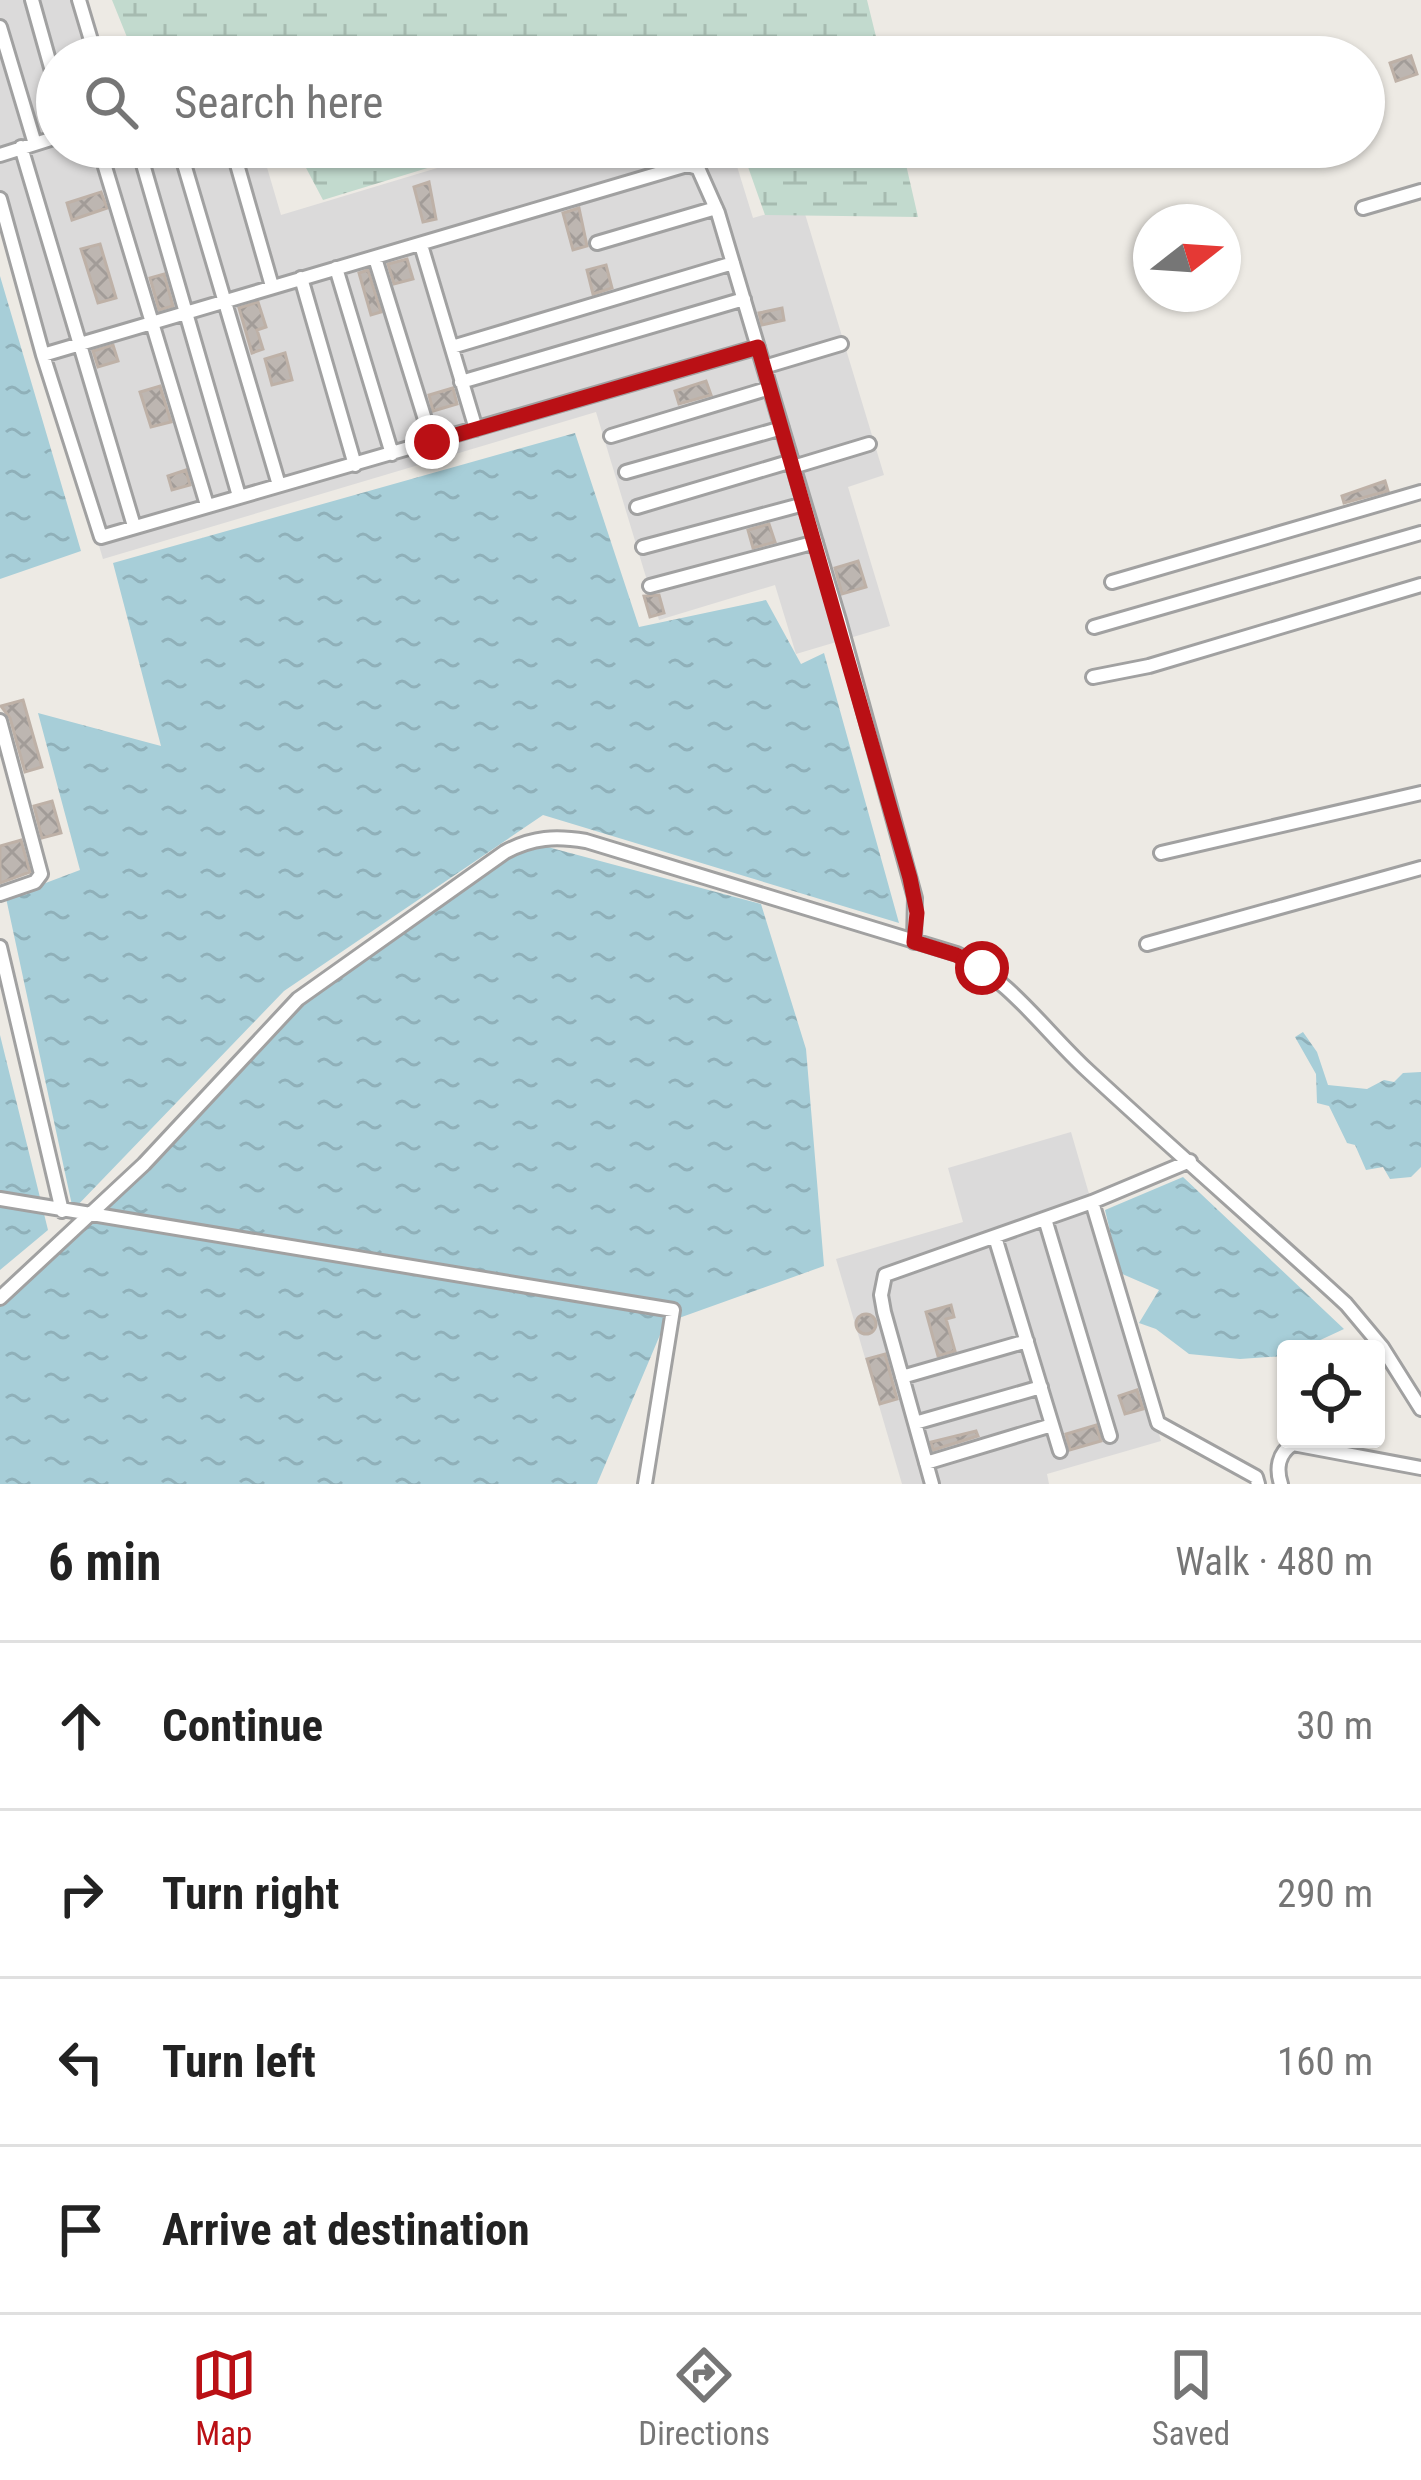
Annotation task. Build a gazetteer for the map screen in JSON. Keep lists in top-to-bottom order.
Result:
{
  "north": "right",
  "page": {
    "search": "Search here",
    "heading": ["6 min", "Walk · 480 m"],
    "list": [
      ["Continue", "30 m"],
      ["Turn right", "290 m"],
      ["Turn left", "160 m"],
      "Arrive at destination"
    ],
    "nav": ["Map", "Directions", "Saved"]
  }
}
